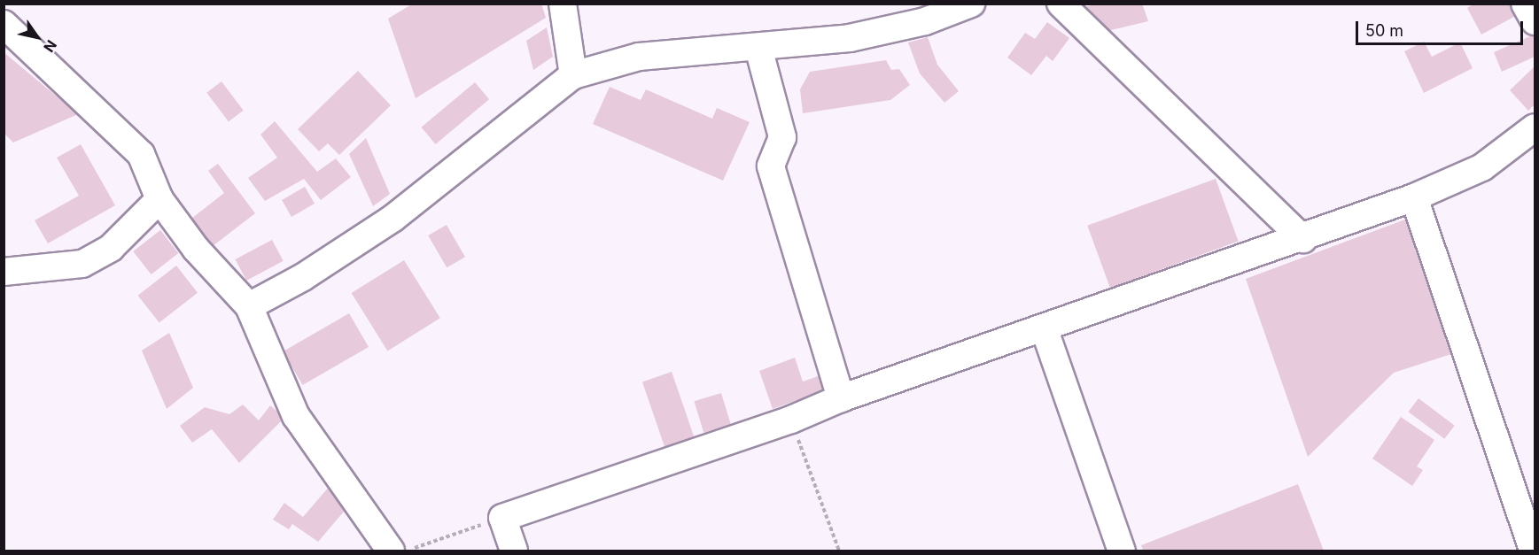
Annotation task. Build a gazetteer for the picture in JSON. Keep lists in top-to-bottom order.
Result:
{
  "scale_bar": "50 m",
  "north": "bottom right"
}
